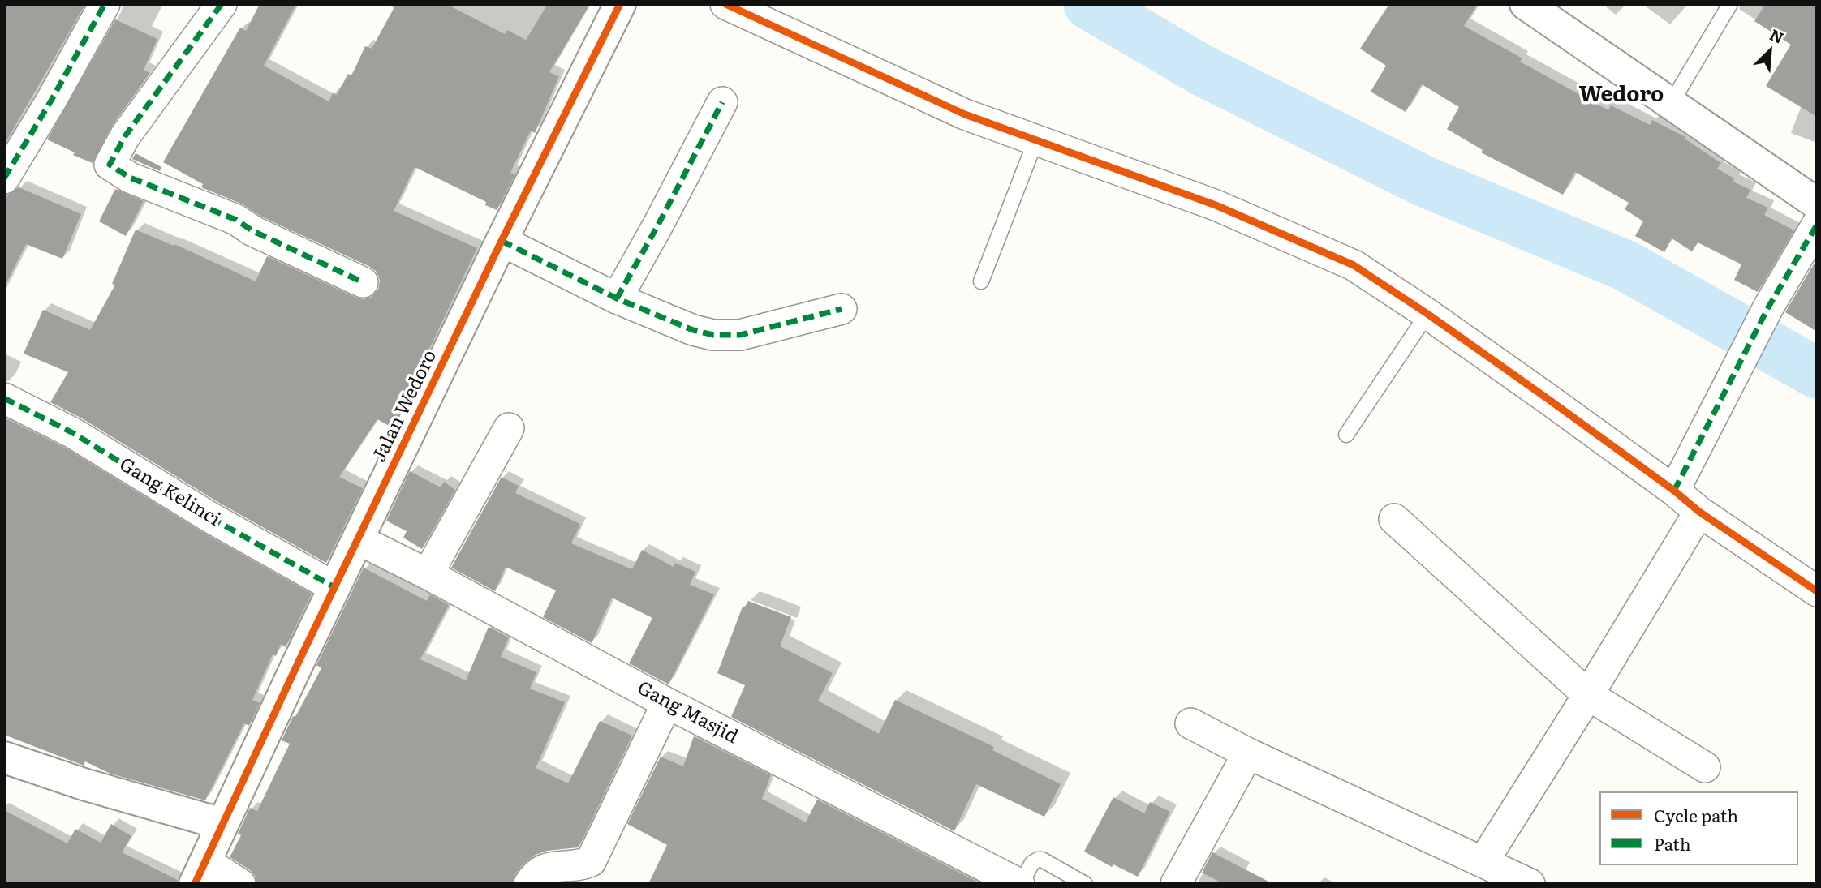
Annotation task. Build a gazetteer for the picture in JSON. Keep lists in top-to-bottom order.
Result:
{
  "streets": {
    "street": ["Jalan Wedoro", "Gang Kelinci", "Gang Masjid"]
  },
  "crossings": [
    ["Jalan Wedoro", "Gang Kelinci"],
    ["Jalan Wedoro", "Gang Masjid"]
  ],
  "districts": ["Wedoro"],
  "legend": ["Cycle path", "Path"],
  "north": "top right"
}
